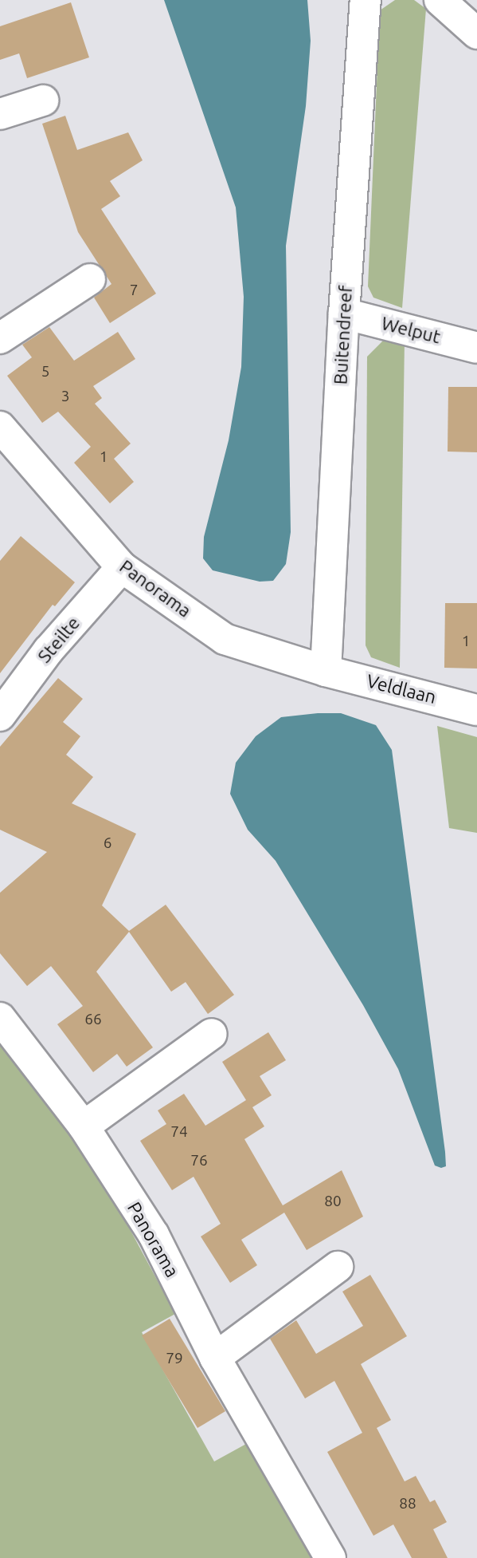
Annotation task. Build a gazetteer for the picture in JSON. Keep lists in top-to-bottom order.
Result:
{
  "streets": {
    "street": [
      "Welput",
      "Buitendreef",
      "Panorama",
      "Steilte",
      "Veldlaan"
    ]
  },
  "crossings": [
    ["Welput", "Buitendreef"],
    ["Buitendreef", "Panorama"],
    ["Buitendreef", "Veldlaan"],
    ["Panorama", "Steilte"],
    ["Panorama", "Veldlaan"]
  ],
  "house_numbers": [
    "7",
    "5",
    "3",
    "1",
    "1",
    "6",
    "66",
    "74",
    "76",
    "80",
    "79",
    "88"
  ]
}
